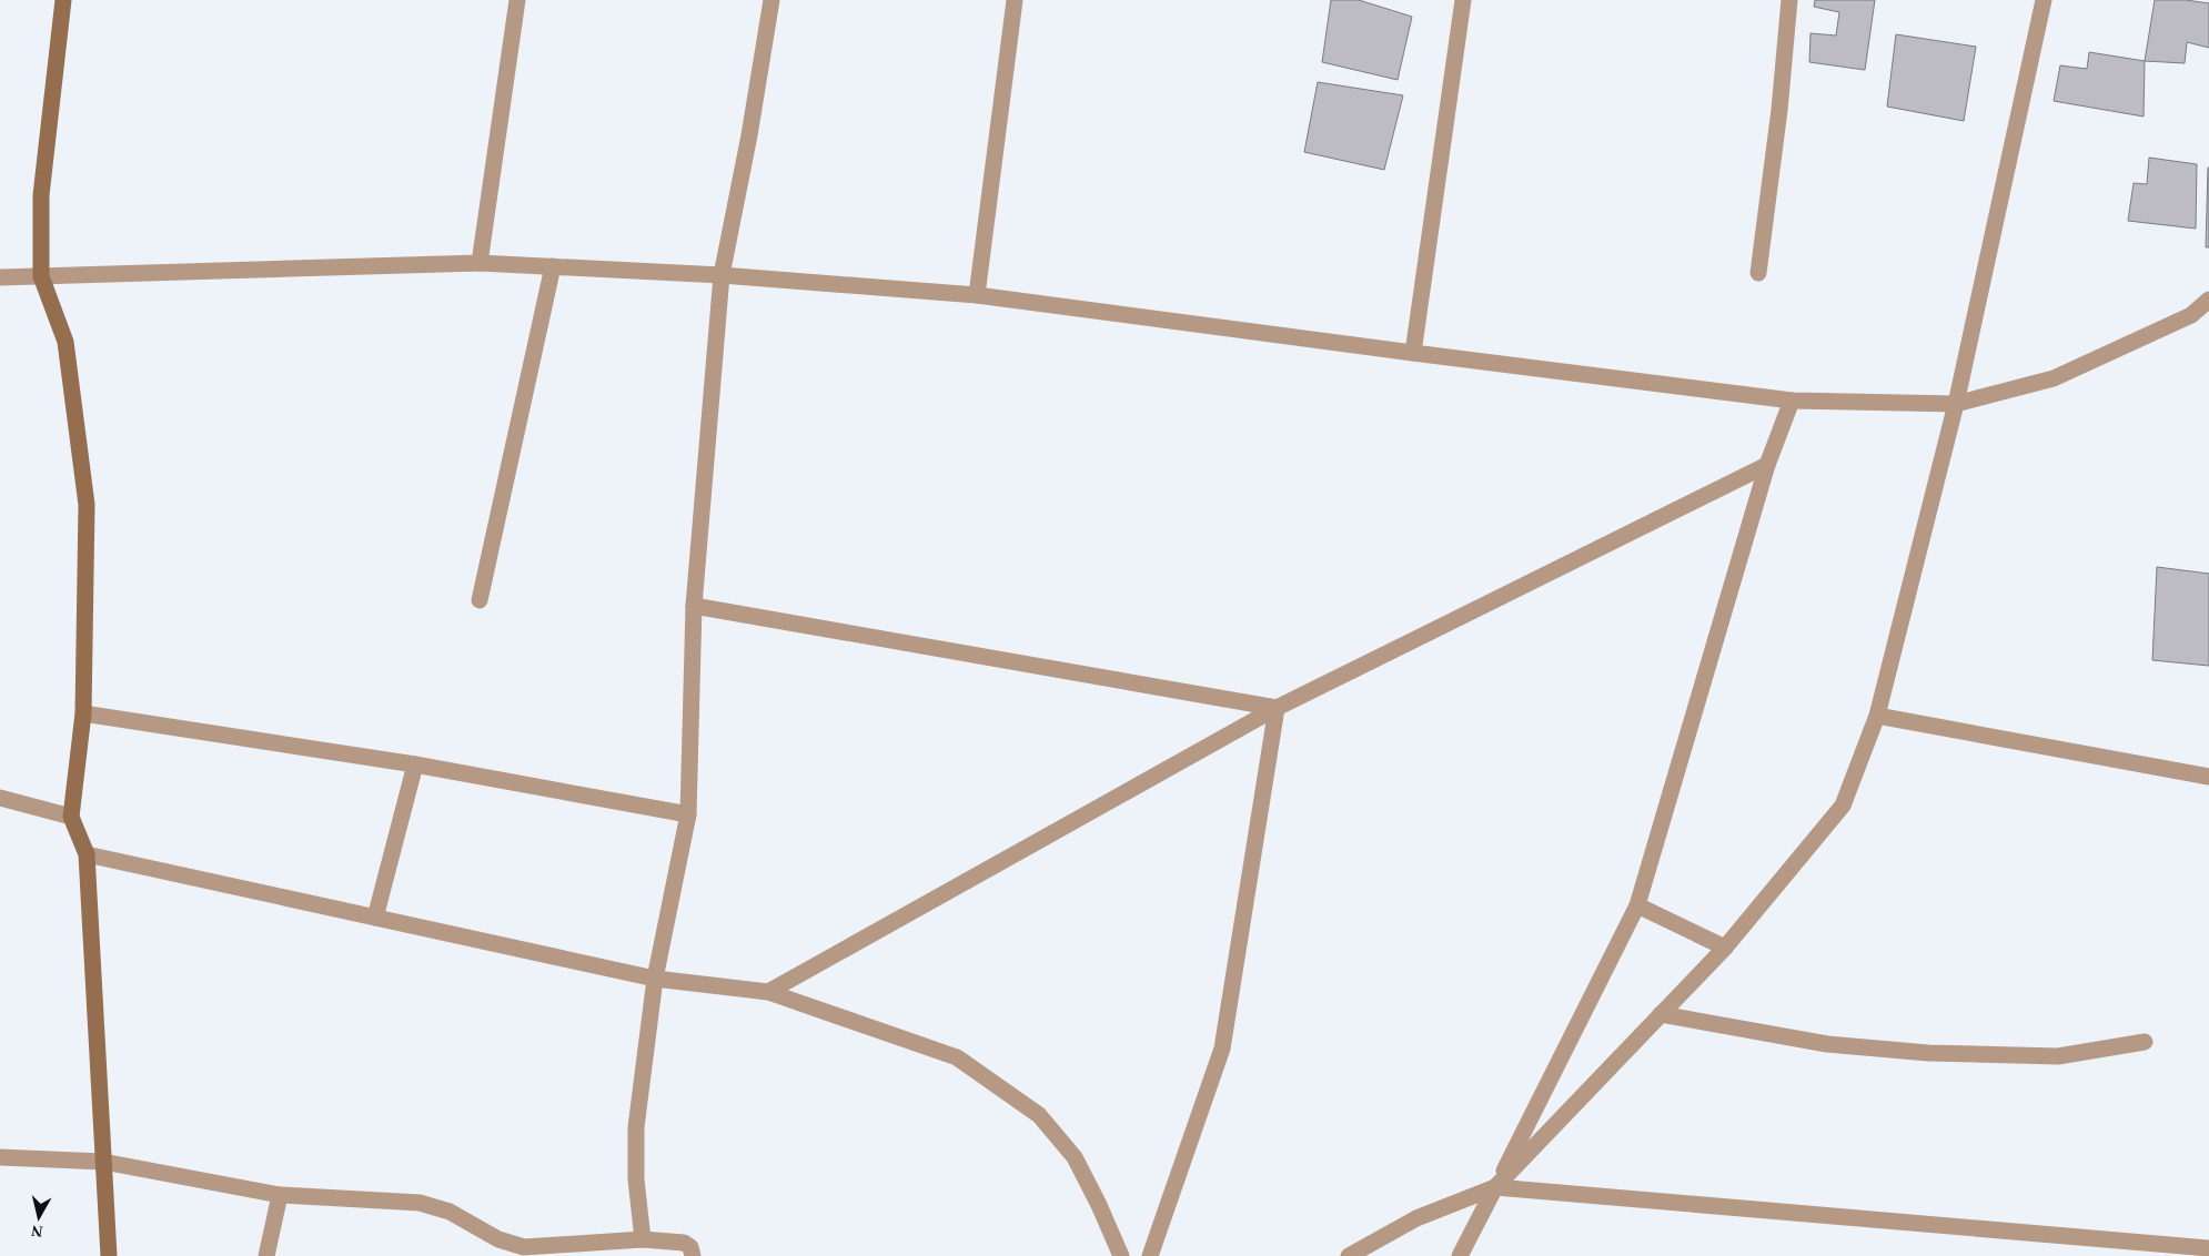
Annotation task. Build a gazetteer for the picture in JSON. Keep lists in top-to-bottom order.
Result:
{
  "north": "bottom"
}
